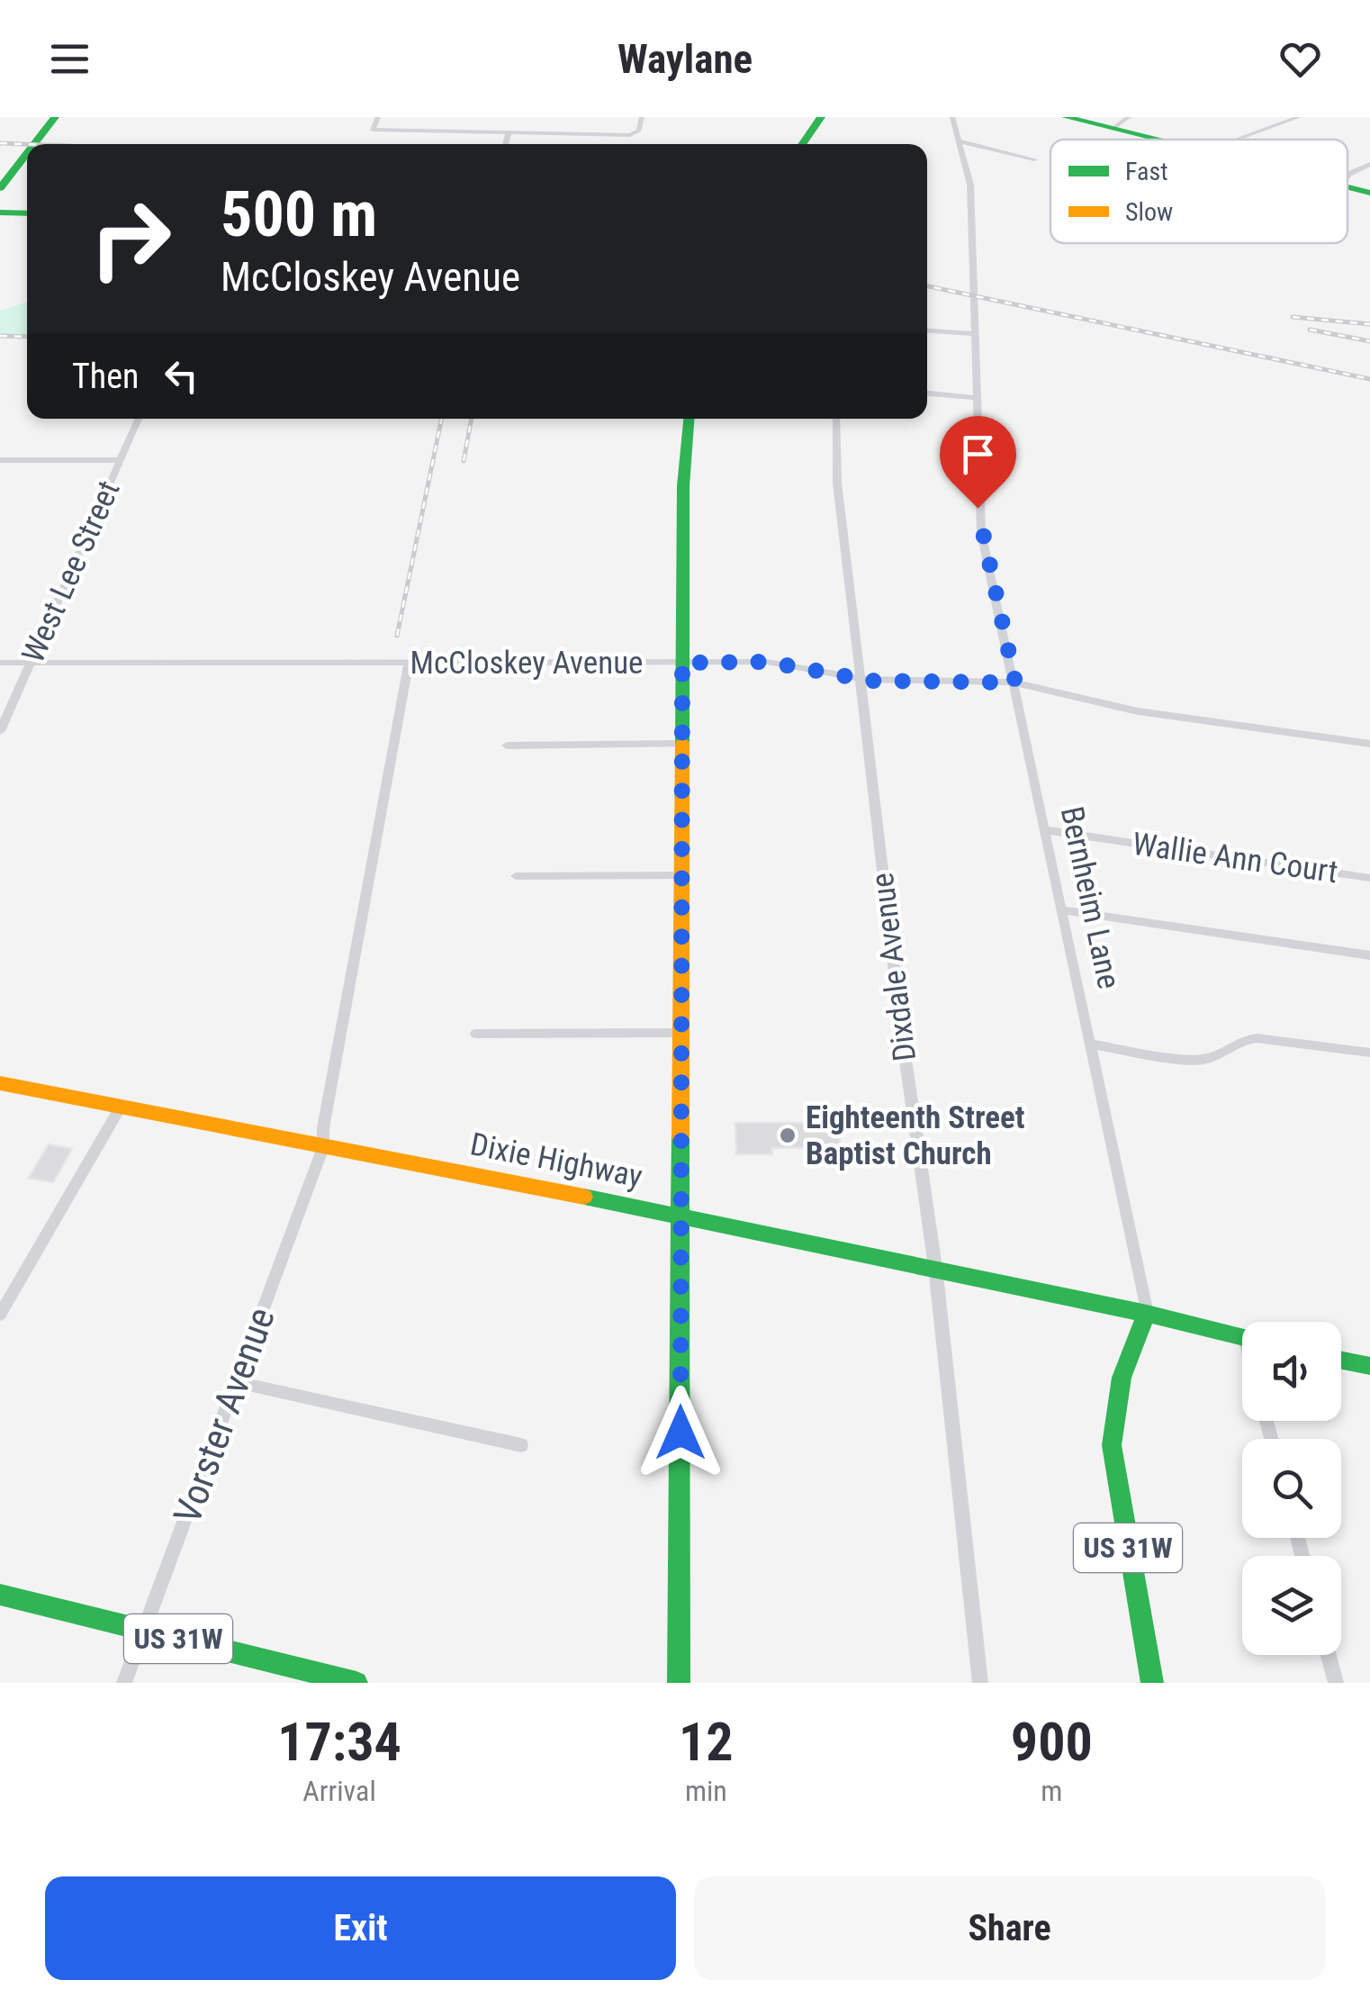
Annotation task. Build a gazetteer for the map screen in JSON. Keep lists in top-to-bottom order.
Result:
{
  "streets": {
    "main road": ["Dixie Highway", "US 31W"],
    "street": [
      "West Lee Street",
      "McCloskey Avenue",
      "Wallie Ann Court",
      "Bernheim Lane",
      "Dixdale Avenue",
      "Vorster Avenue"
    ]
  },
  "crossings": [
    ["West Lee Street", "McCloskey Avenue"],
    ["McCloskey Avenue", "Bernheim Lane"],
    ["McCloskey Avenue", "Dixdale Avenue"],
    ["McCloskey Avenue", "Vorster Avenue"],
    ["Wallie Ann Court", "Bernheim Lane"],
    ["Bernheim Lane", "Dixie Highway"],
    ["Bernheim Lane", "US 31W"],
    ["Dixdale Avenue", "Dixie Highway"],
    ["Dixie Highway", "Vorster Avenue"],
    ["Dixie Highway", "US 31W"],
    ["Vorster Avenue", "US 31W"]
  ],
  "places": ["Eighteenth Street Baptist Church"],
  "legend": ["Fast", "Slow"],
  "page": {
    "header": "Waylane",
    "turn": ["500 m", "McCloskey Avenue"],
    "then": "Then",
    "eta": [
      "17:34",
      "Arrival",
      "12",
      "min",
      "900",
      "m"
    ],
    "buttons": ["Exit", "Share"]
  }
}
